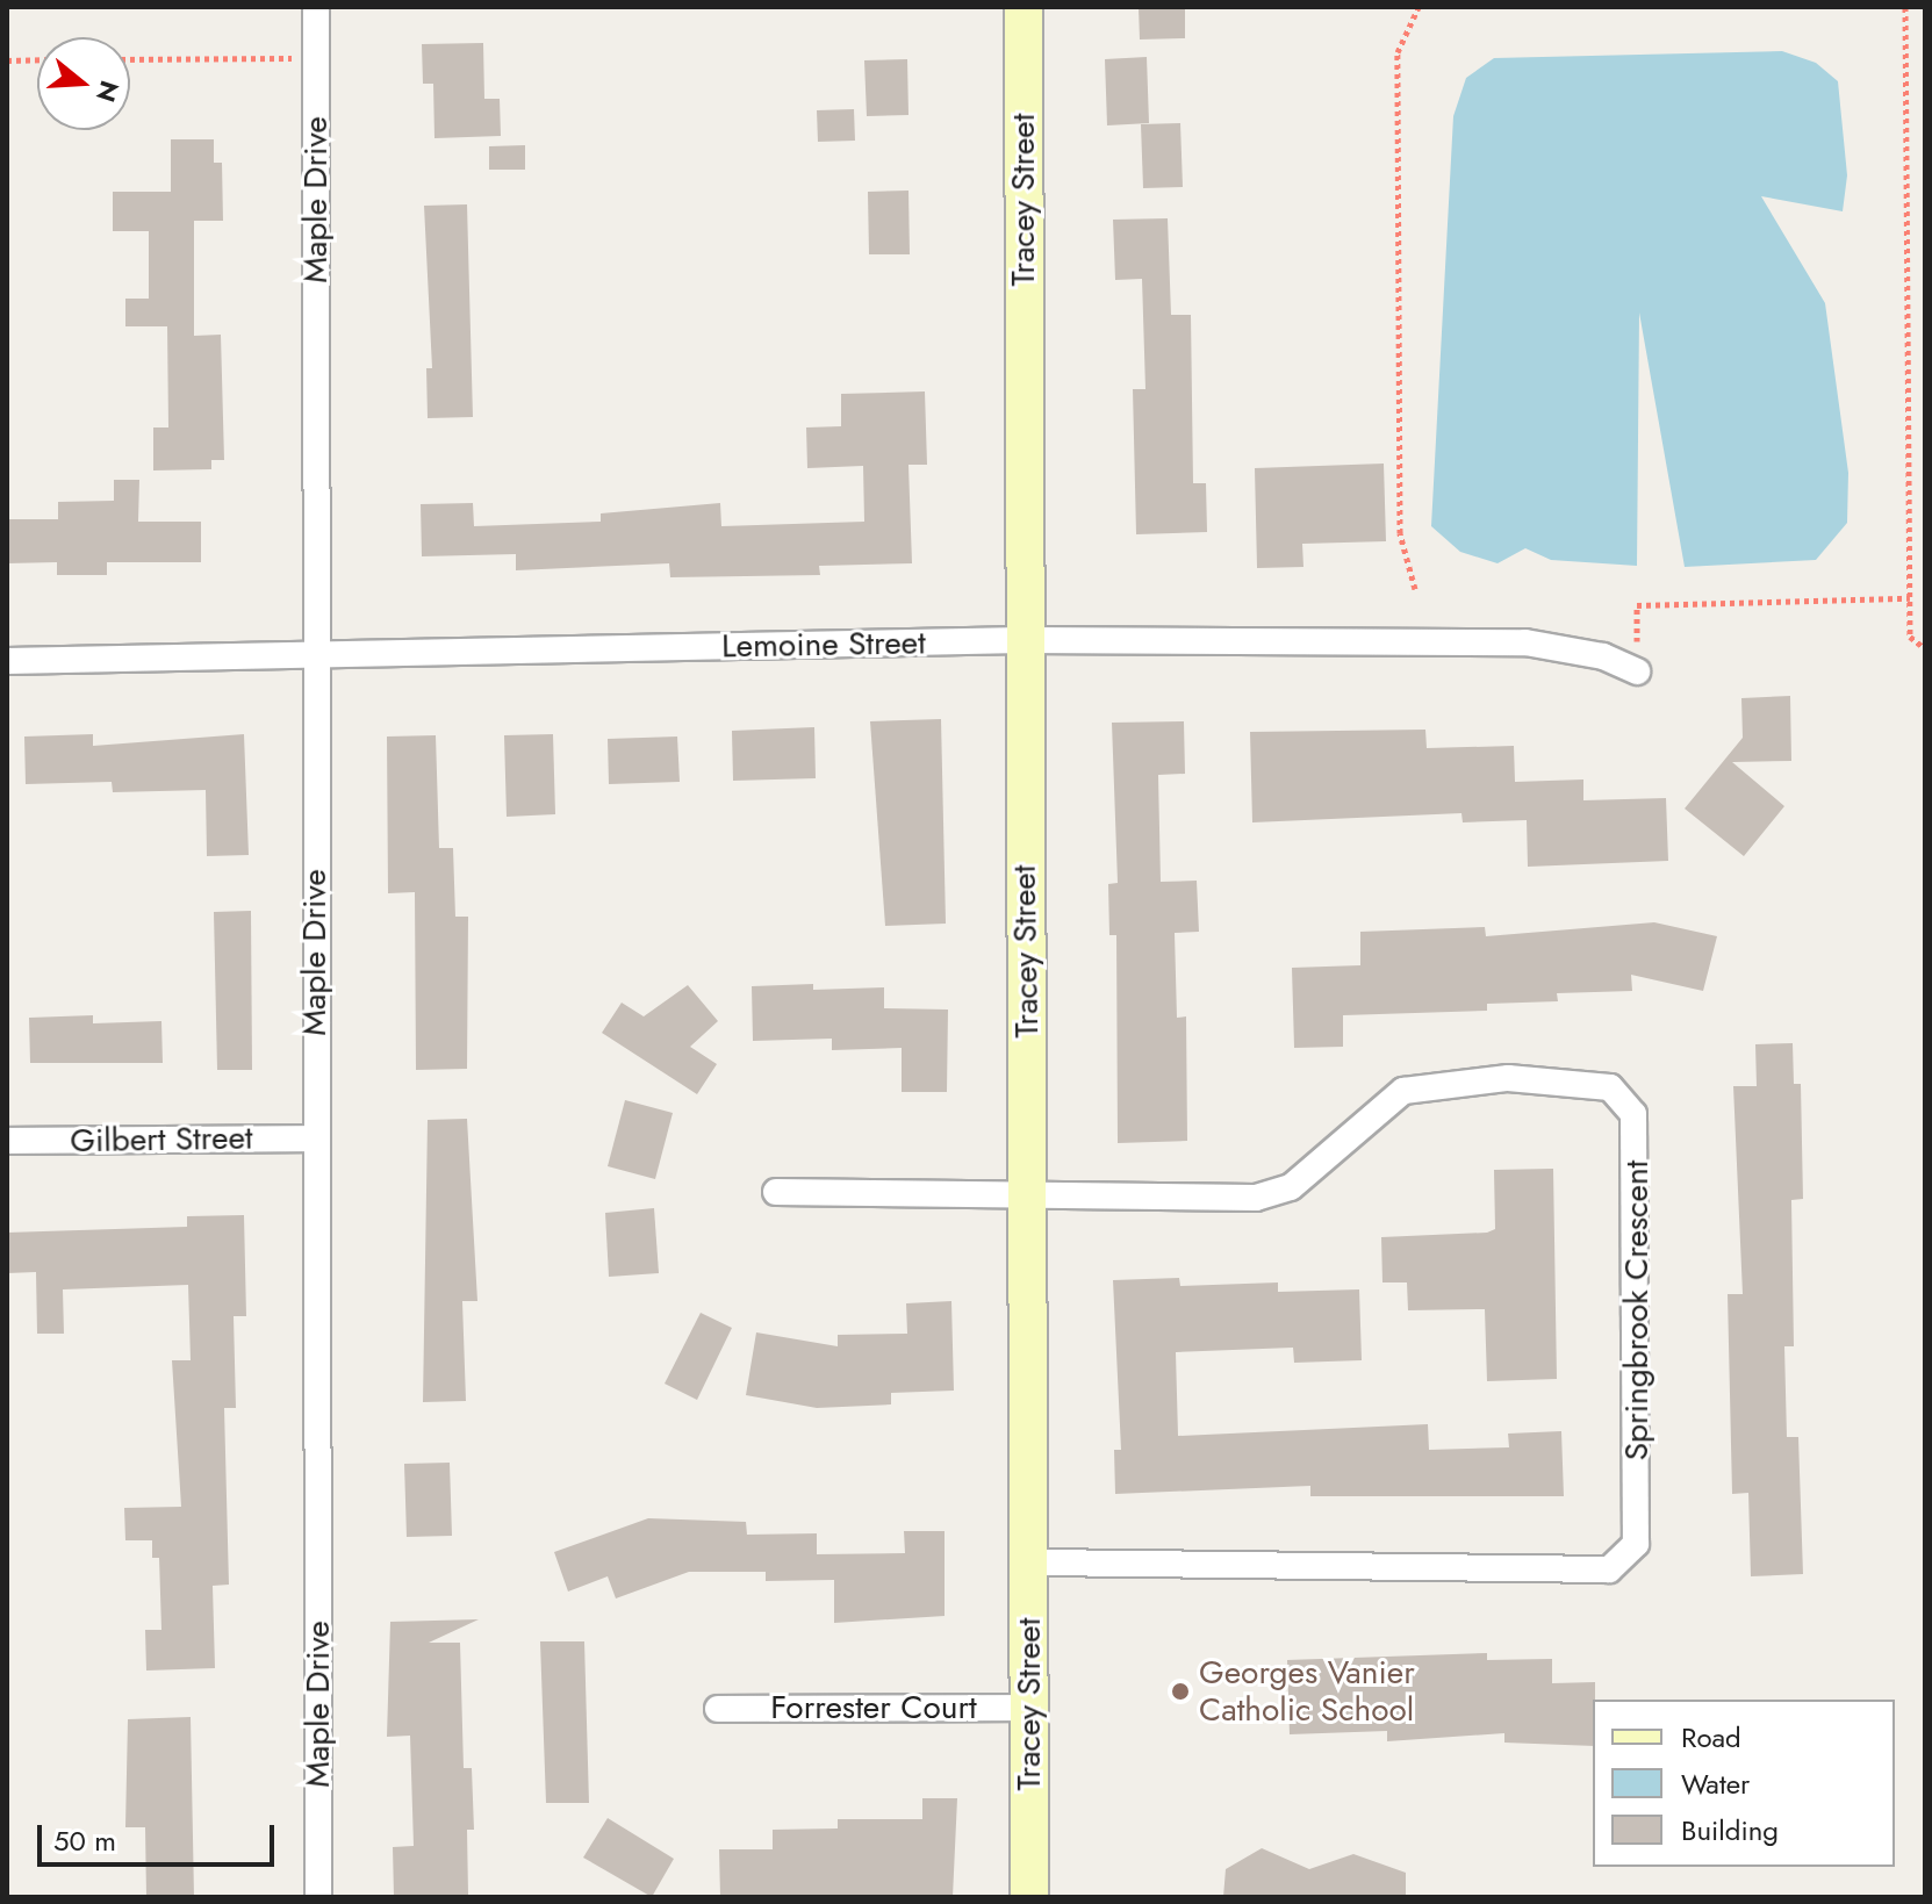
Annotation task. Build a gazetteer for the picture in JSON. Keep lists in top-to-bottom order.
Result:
{
  "streets": {
    "street": [
      "Maple Drive",
      "Tracey Street",
      "Lemoine Street",
      "Gilbert Street",
      "Springbrook Crescent",
      "Forrester Court"
    ]
  },
  "crossings": [
    ["Maple Drive", "Lemoine Street"],
    ["Maple Drive", "Gilbert Street"],
    ["Tracey Street", "Lemoine Street"],
    ["Tracey Street", "Springbrook Crescent"],
    ["Tracey Street", "Forrester Court"]
  ],
  "places": ["Georges Vanier Catholic School"],
  "legend": ["Road", "Water", "Building"],
  "scale_bar": "50 m",
  "north": "right"
}
